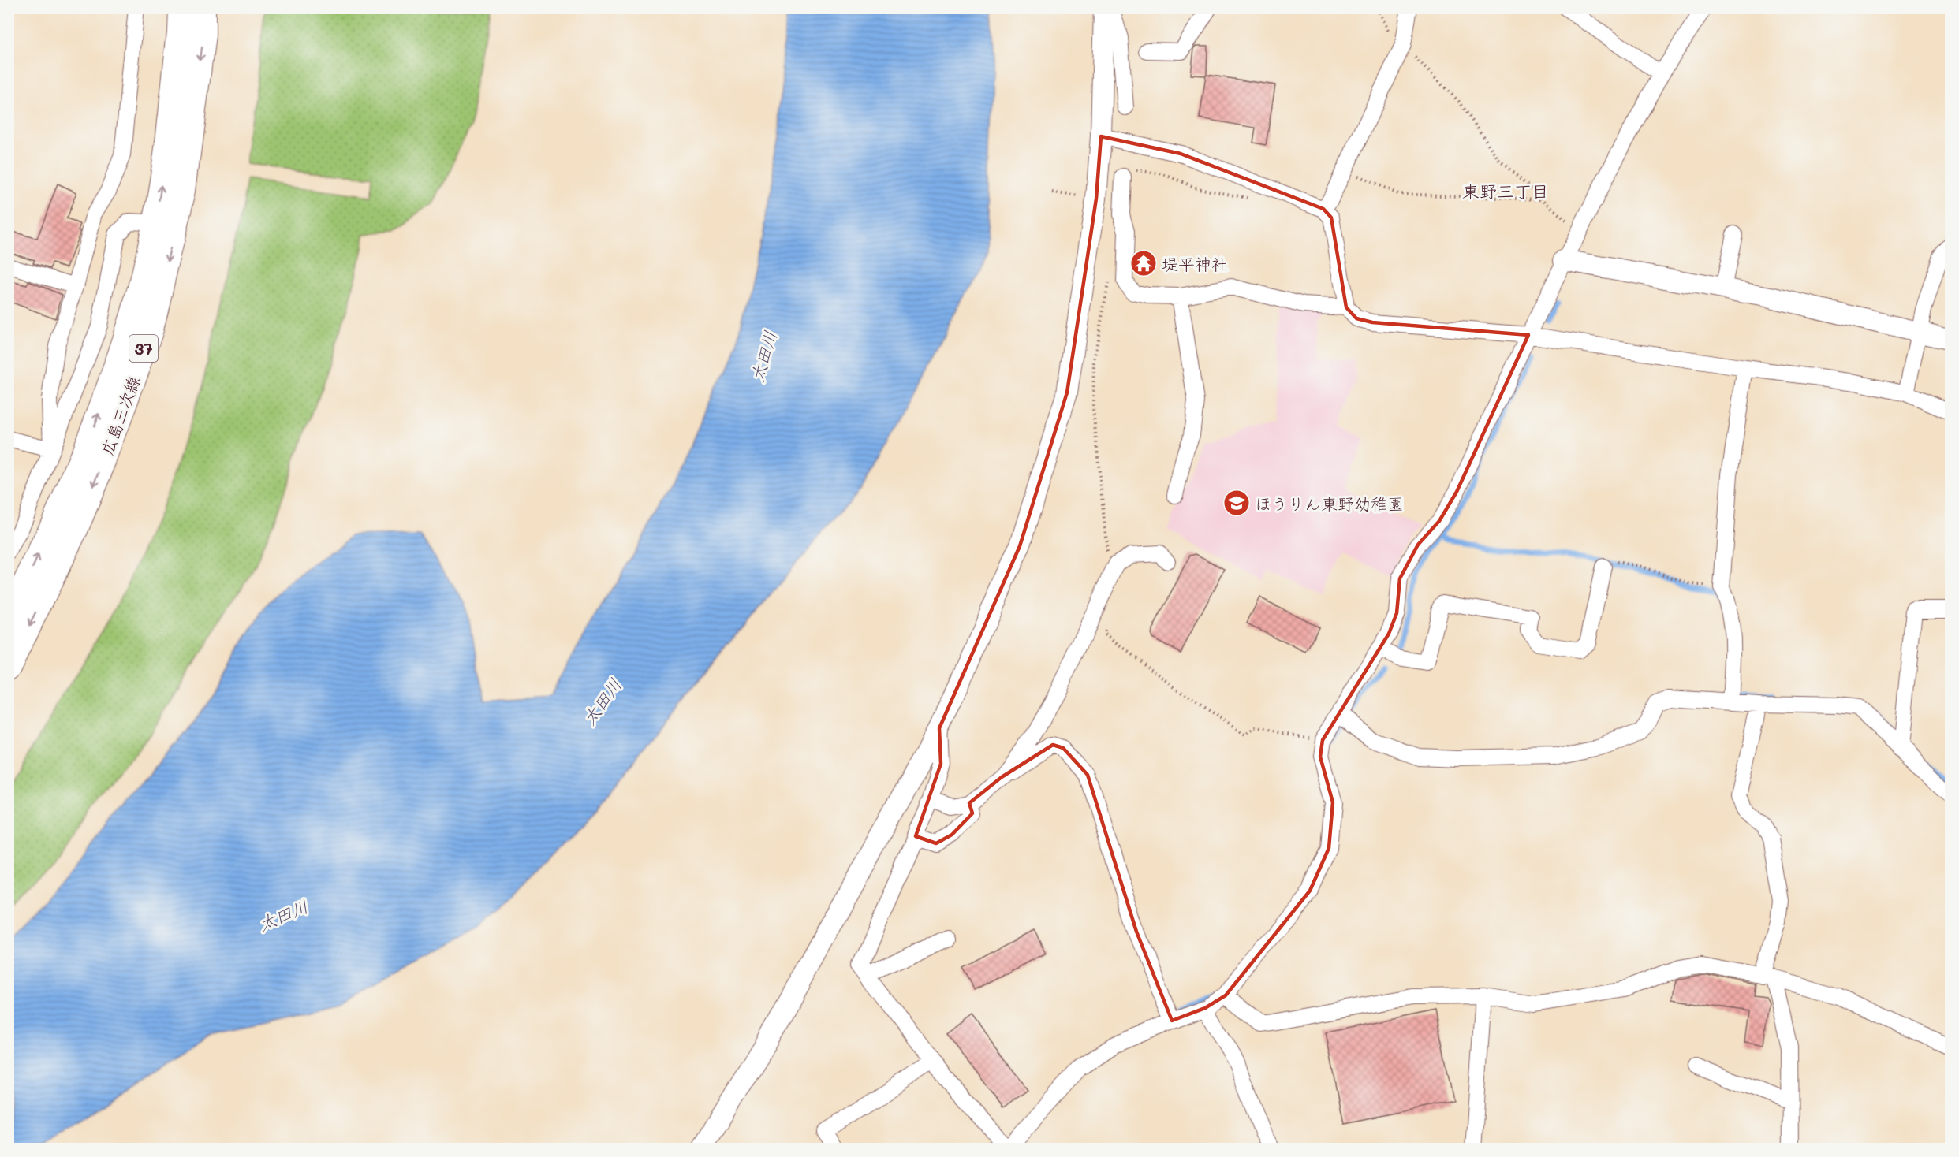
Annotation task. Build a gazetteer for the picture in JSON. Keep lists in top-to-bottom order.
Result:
{
  "streets": {
    "main road": ["37", "広島三次線"]
  },
  "districts": ["東野三丁目"],
  "water": ["太田川"],
  "places": {
    "temple": ["堤平神社"],
    "school or university": ["ほうりん東野幼稚園"]
  }
}
